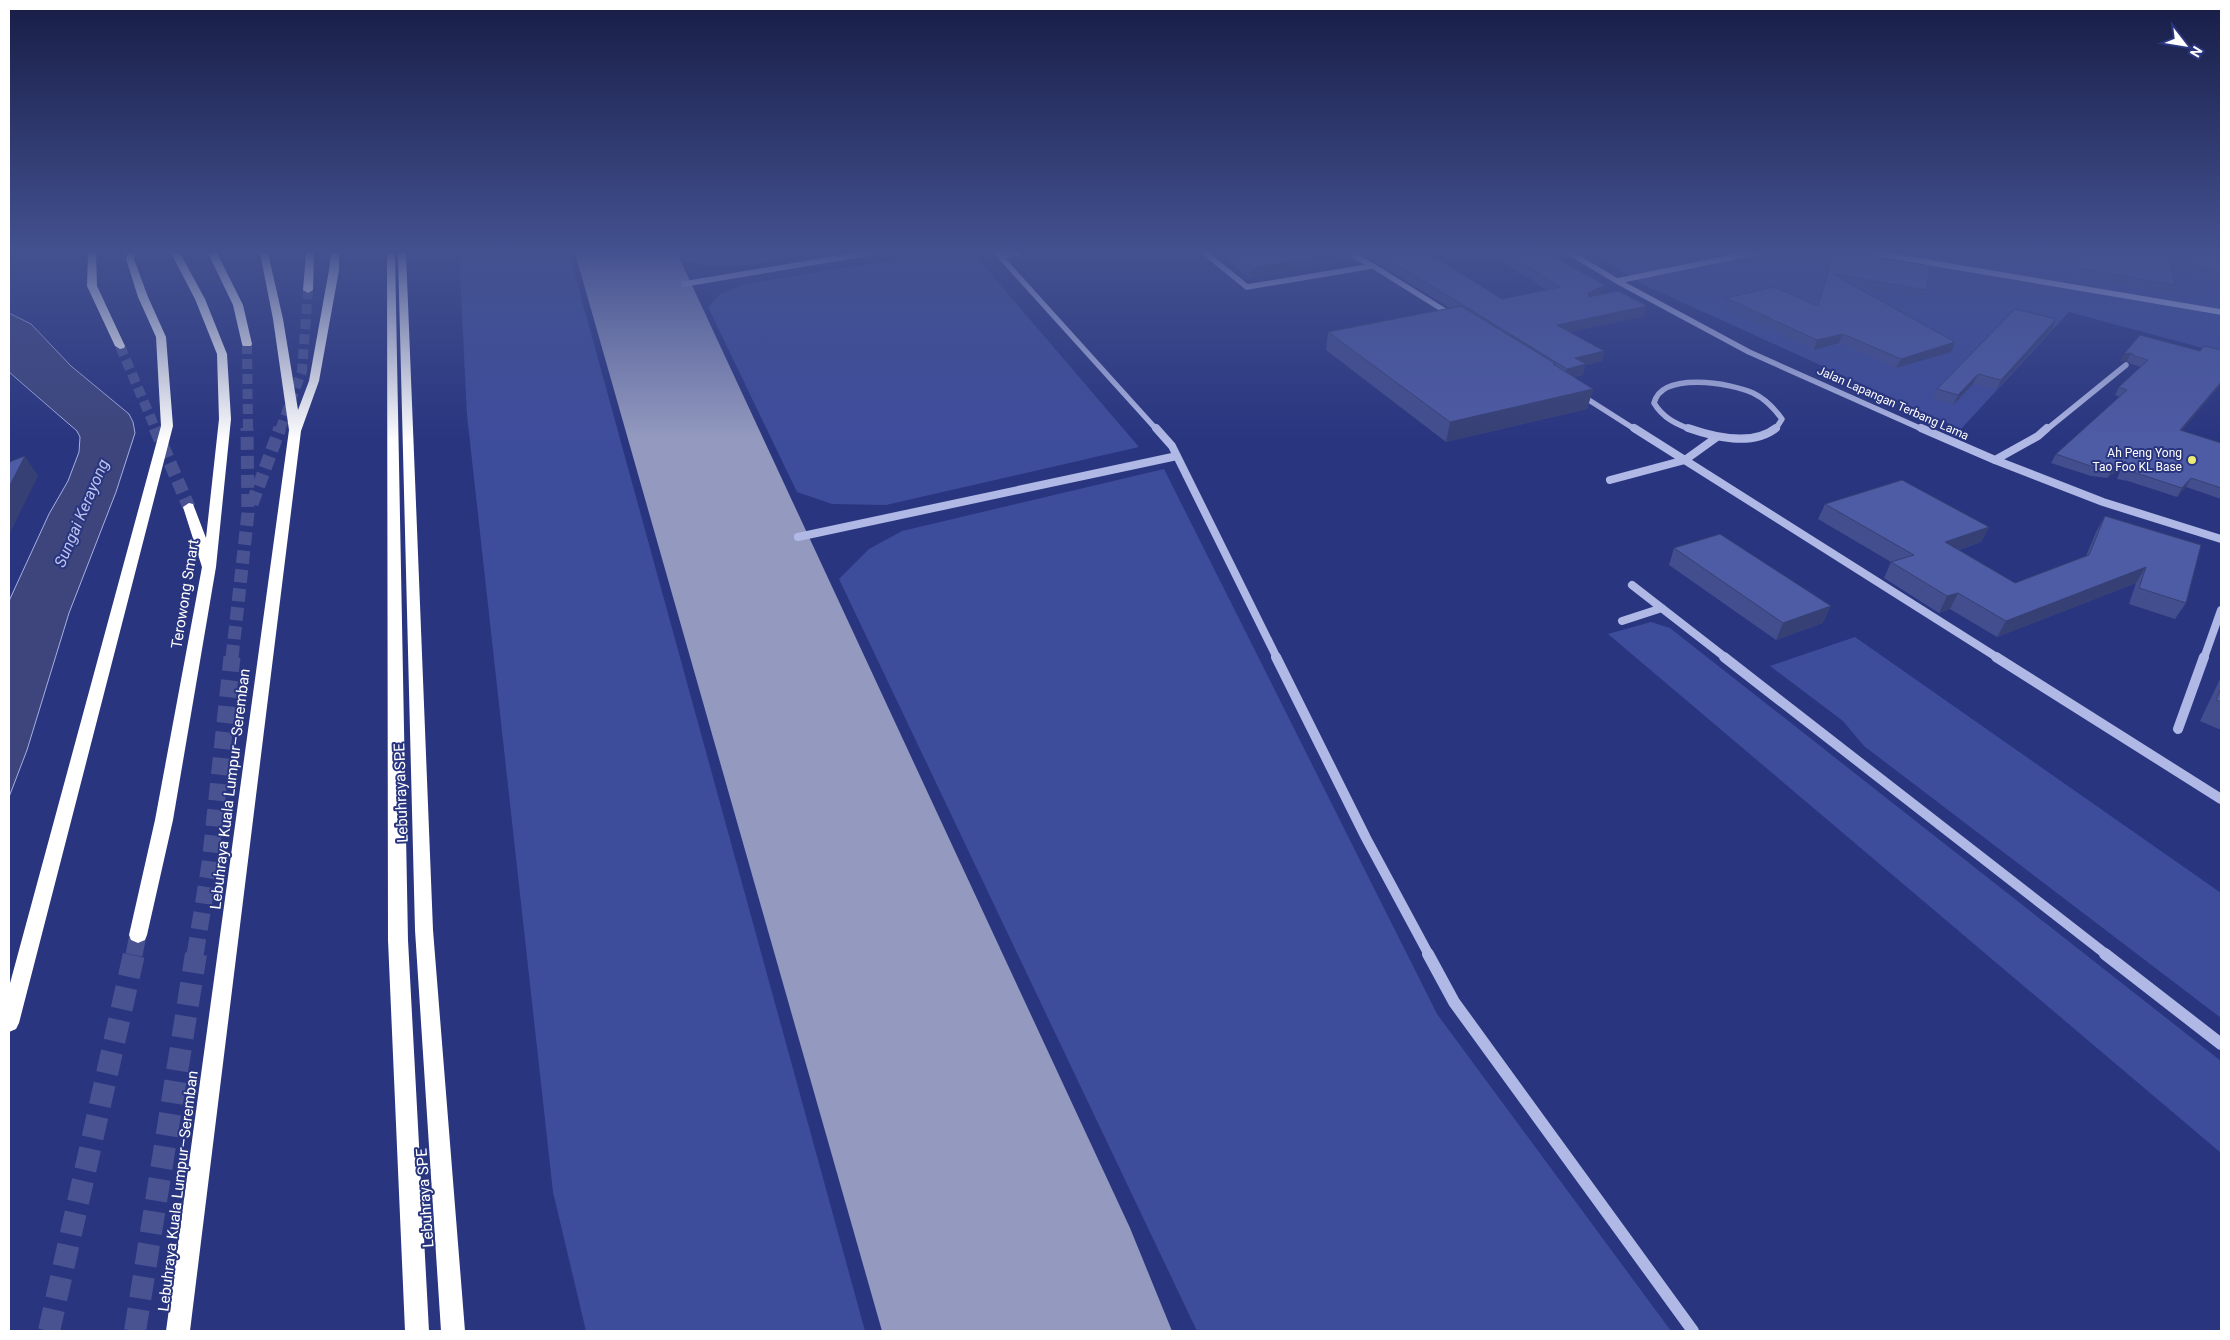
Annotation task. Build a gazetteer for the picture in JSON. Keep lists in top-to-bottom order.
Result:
{
  "streets": {
    "highway": ["Terowong Smart", "Lebuhraya Kuala Lumpur–Seremban", "Lebuhraya SPE"],
    "street": ["Jalan Lapangan Terbang Lama"]
  },
  "water": ["Sungai Kerayong"],
  "places": ["Ah Peng Yong Tao Foo KL Base"],
  "north": "bottom right"
}
